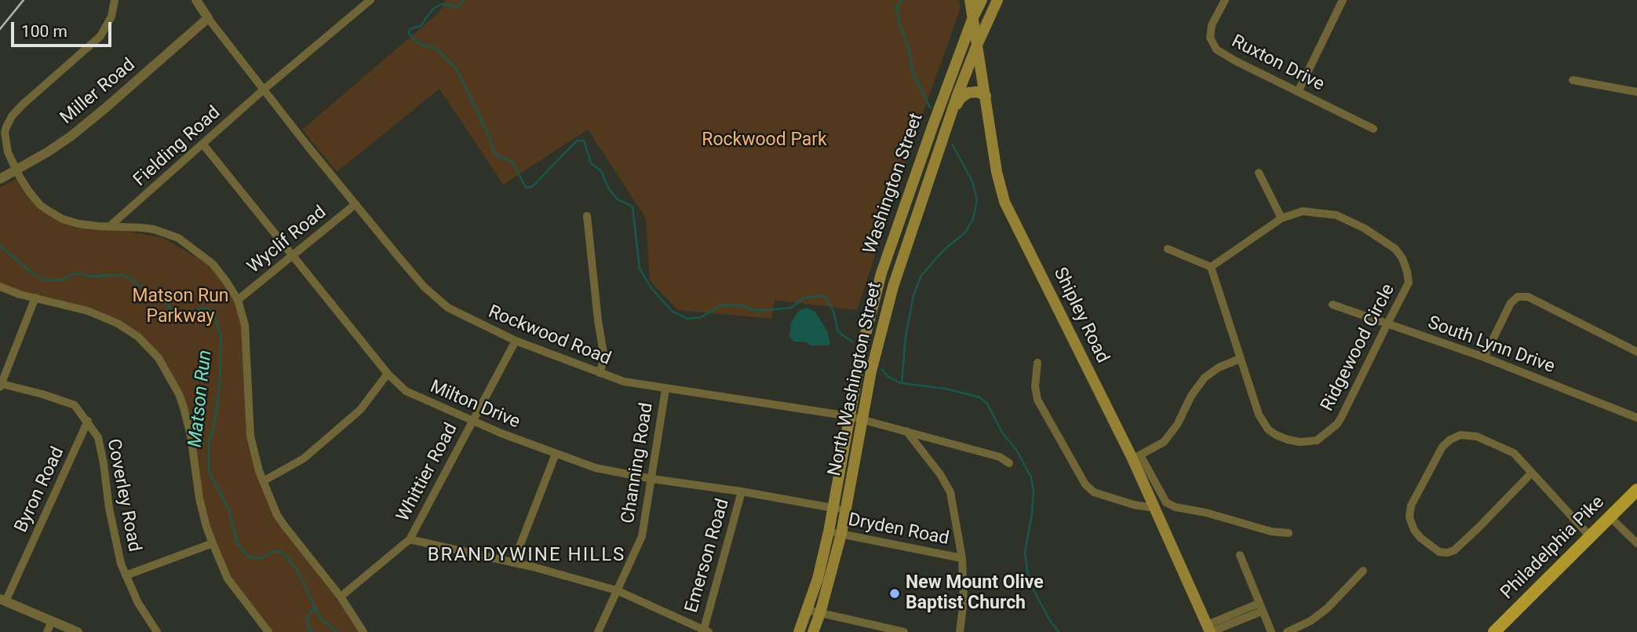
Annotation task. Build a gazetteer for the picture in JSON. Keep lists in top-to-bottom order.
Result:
{
  "streets": {
    "main road": [
      "Washington Street",
      "Shipley Road",
      "North Washington Street",
      "Philadelphia Pike"
    ],
    "street": [
      "Ruxton Drive",
      "Miller Road",
      "Fielding Road",
      "Wyclif Road",
      "Rockwood Road",
      "South Lynn Drive",
      "Ridgewood Circle",
      "Milton Drive",
      "Channing Road",
      "Whittier Road",
      "Byron Road",
      "Coverley Road",
      "Dryden Road",
      "Emerson Road"
    ]
  },
  "crossings": [
    ["Miller Road", "Rockwood Road"],
    ["Fielding Road", "Rockwood Road"],
    ["Fielding Road", "Milton Drive"],
    ["Washington Street", "Shipley Road"],
    ["Washington Street", "Rockwood Road"],
    ["Washington Street", "North Washington Street"],
    ["Wyclif Road", "Rockwood Road"],
    ["Wyclif Road", "Milton Drive"],
    ["Shipley Road", "North Washington Street"],
    ["Rockwood Road", "North Washington Street"],
    ["Rockwood Road", "Channing Road"],
    ["Rockwood Road", "Whittier Road"],
    ["South Lynn Drive", "Ridgewood Circle"],
    ["North Washington Street", "Milton Drive"],
    ["North Washington Street", "Dryden Road"],
    ["Milton Drive", "Channing Road"],
    ["Milton Drive", "Whittier Road"],
    ["Milton Drive", "Emerson Road"],
    ["Byron Road", "Coverley Road"]
  ],
  "districts": ["BRANDYWINE HILLS"],
  "water": ["Matson Run"],
  "parks": ["Rockwood Park", "Matson Run Parkway"],
  "places": ["New Mount Olive Baptist Church"],
  "scale_bar": "100 m"
}
